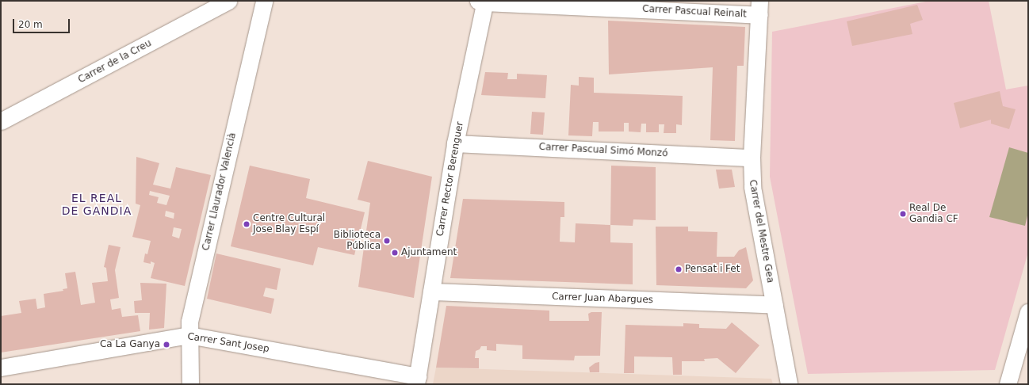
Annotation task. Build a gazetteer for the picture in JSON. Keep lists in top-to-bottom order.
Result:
{
  "streets": {
    "street": [
      "Carrer Pascual Reinalt",
      "Carrer de la Creu",
      "Carrer Pascual Simó Monzó",
      "Carrer Rector Berenguer",
      "Carrer Llaurador Valencià",
      "Carrer del Mestre Gea",
      "Carrer Juan Abargues",
      "Carrer Sant Josep"
    ]
  },
  "crossings": [
    ["Carrer Pascual Reinalt", "Carrer Rector Berenguer"],
    ["Carrer Pascual Reinalt", "Carrer del Mestre Gea"],
    ["Carrer Pascual Simó Monzó", "Carrer Rector Berenguer"],
    ["Carrer Pascual Simó Monzó", "Carrer del Mestre Gea"],
    ["Carrer Rector Berenguer", "Carrer Juan Abargues"],
    ["Carrer Rector Berenguer", "Carrer Sant Josep"],
    ["Carrer Llaurador Valencià", "Carrer Sant Josep"],
    ["Carrer del Mestre Gea", "Carrer Juan Abargues"]
  ],
  "districts": ["EL REAL DE GANDIA"],
  "places": [
    "Real De Gandia CF",
    "Centre Cultural Jose Blay Espí",
    "Biblioteca Pública",
    "Ajuntament",
    "Pensat i Fet",
    "Ca La Ganya"
  ],
  "scale_bar": "20 m"
}
